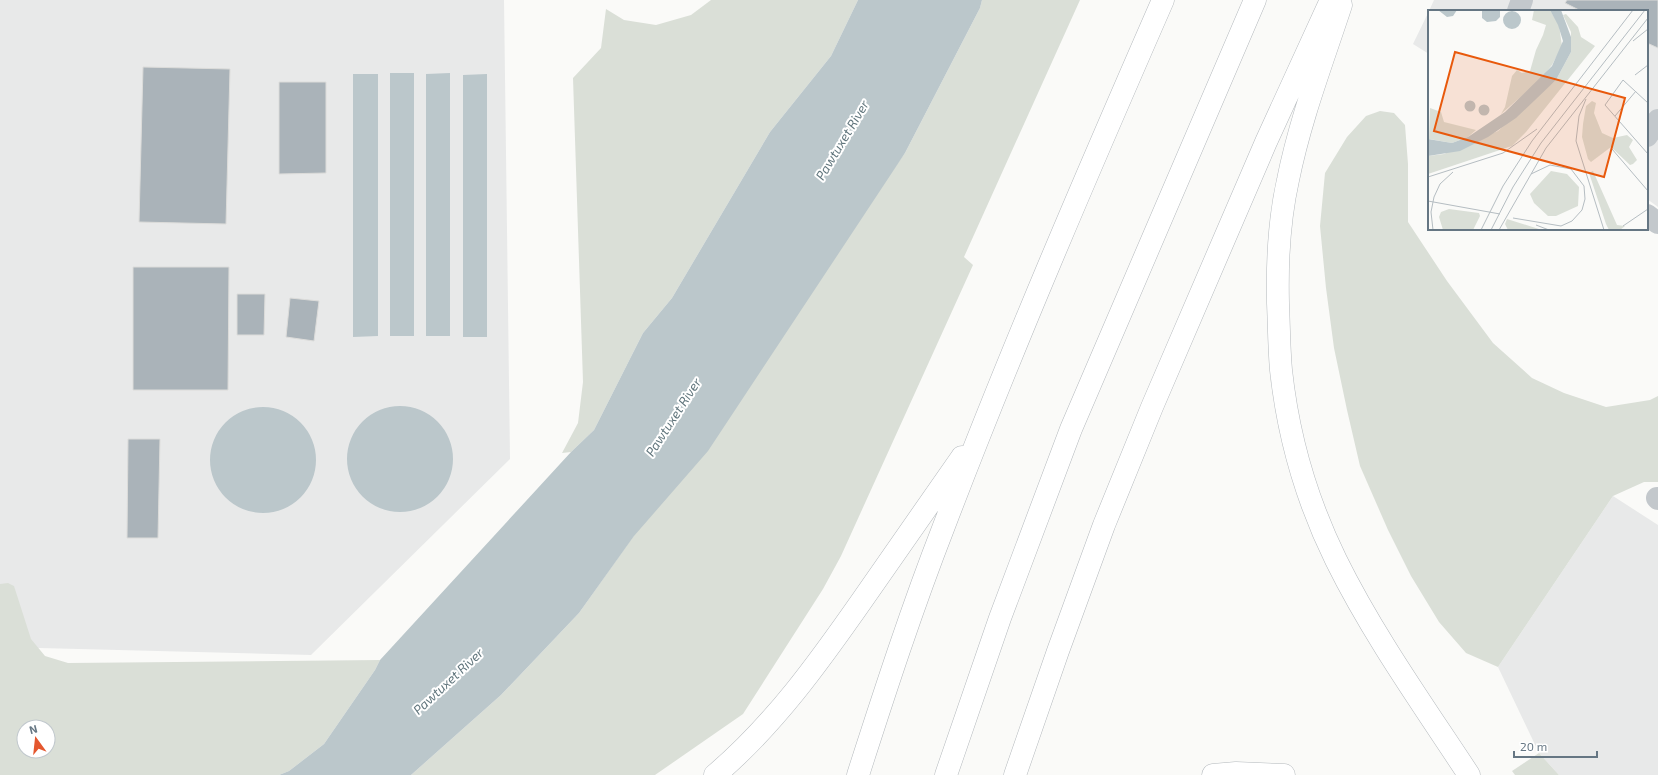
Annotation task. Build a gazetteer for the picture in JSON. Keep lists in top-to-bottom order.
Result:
{
  "water": ["Pawtuxet River"],
  "scale_bar": "20 m",
  "north": "top"
}
